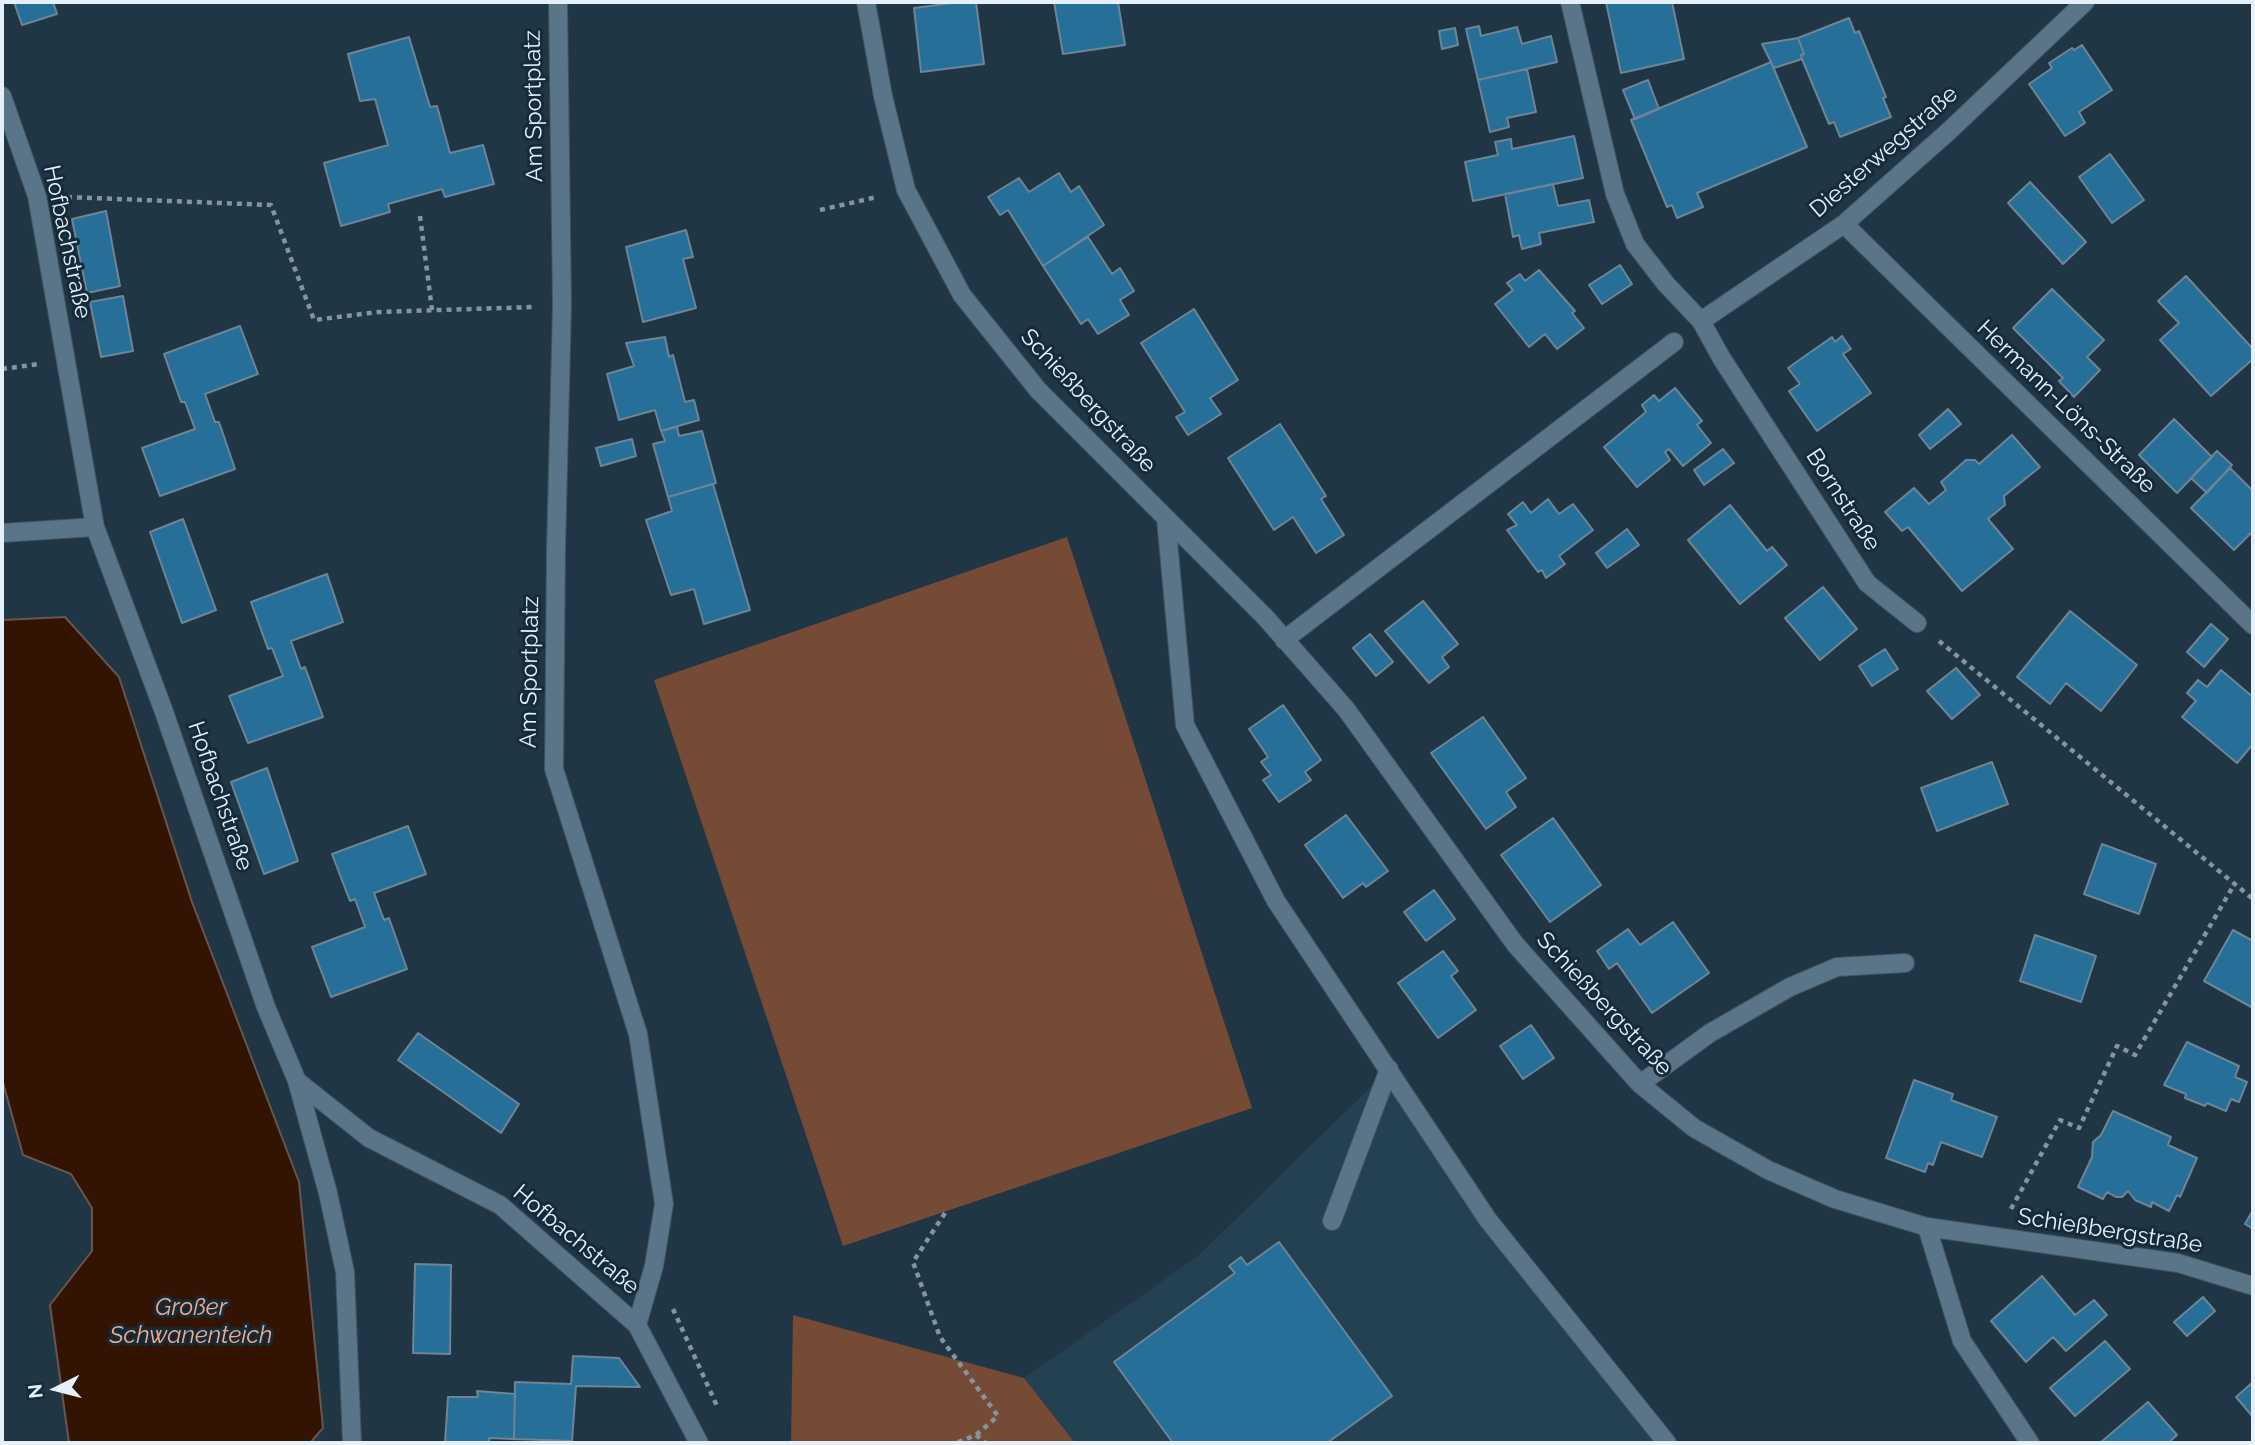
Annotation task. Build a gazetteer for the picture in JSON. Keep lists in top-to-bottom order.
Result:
{
  "streets": {
    "street": [
      "Am Sportplatz",
      "Diesterwegstraße",
      "Hofbachstraße",
      "Schießbergstraße",
      "Hermann-Löns-Straße",
      "Bornstraße"
    ]
  },
  "crossings": [
    ["Am Sportplatz", "Hofbachstraße"],
    ["Diesterwegstraße", "Hermann-Löns-Straße"],
    ["Diesterwegstraße", "Bornstraße"]
  ],
  "water": ["Großer Schwanenteich"],
  "north": "left"
}
